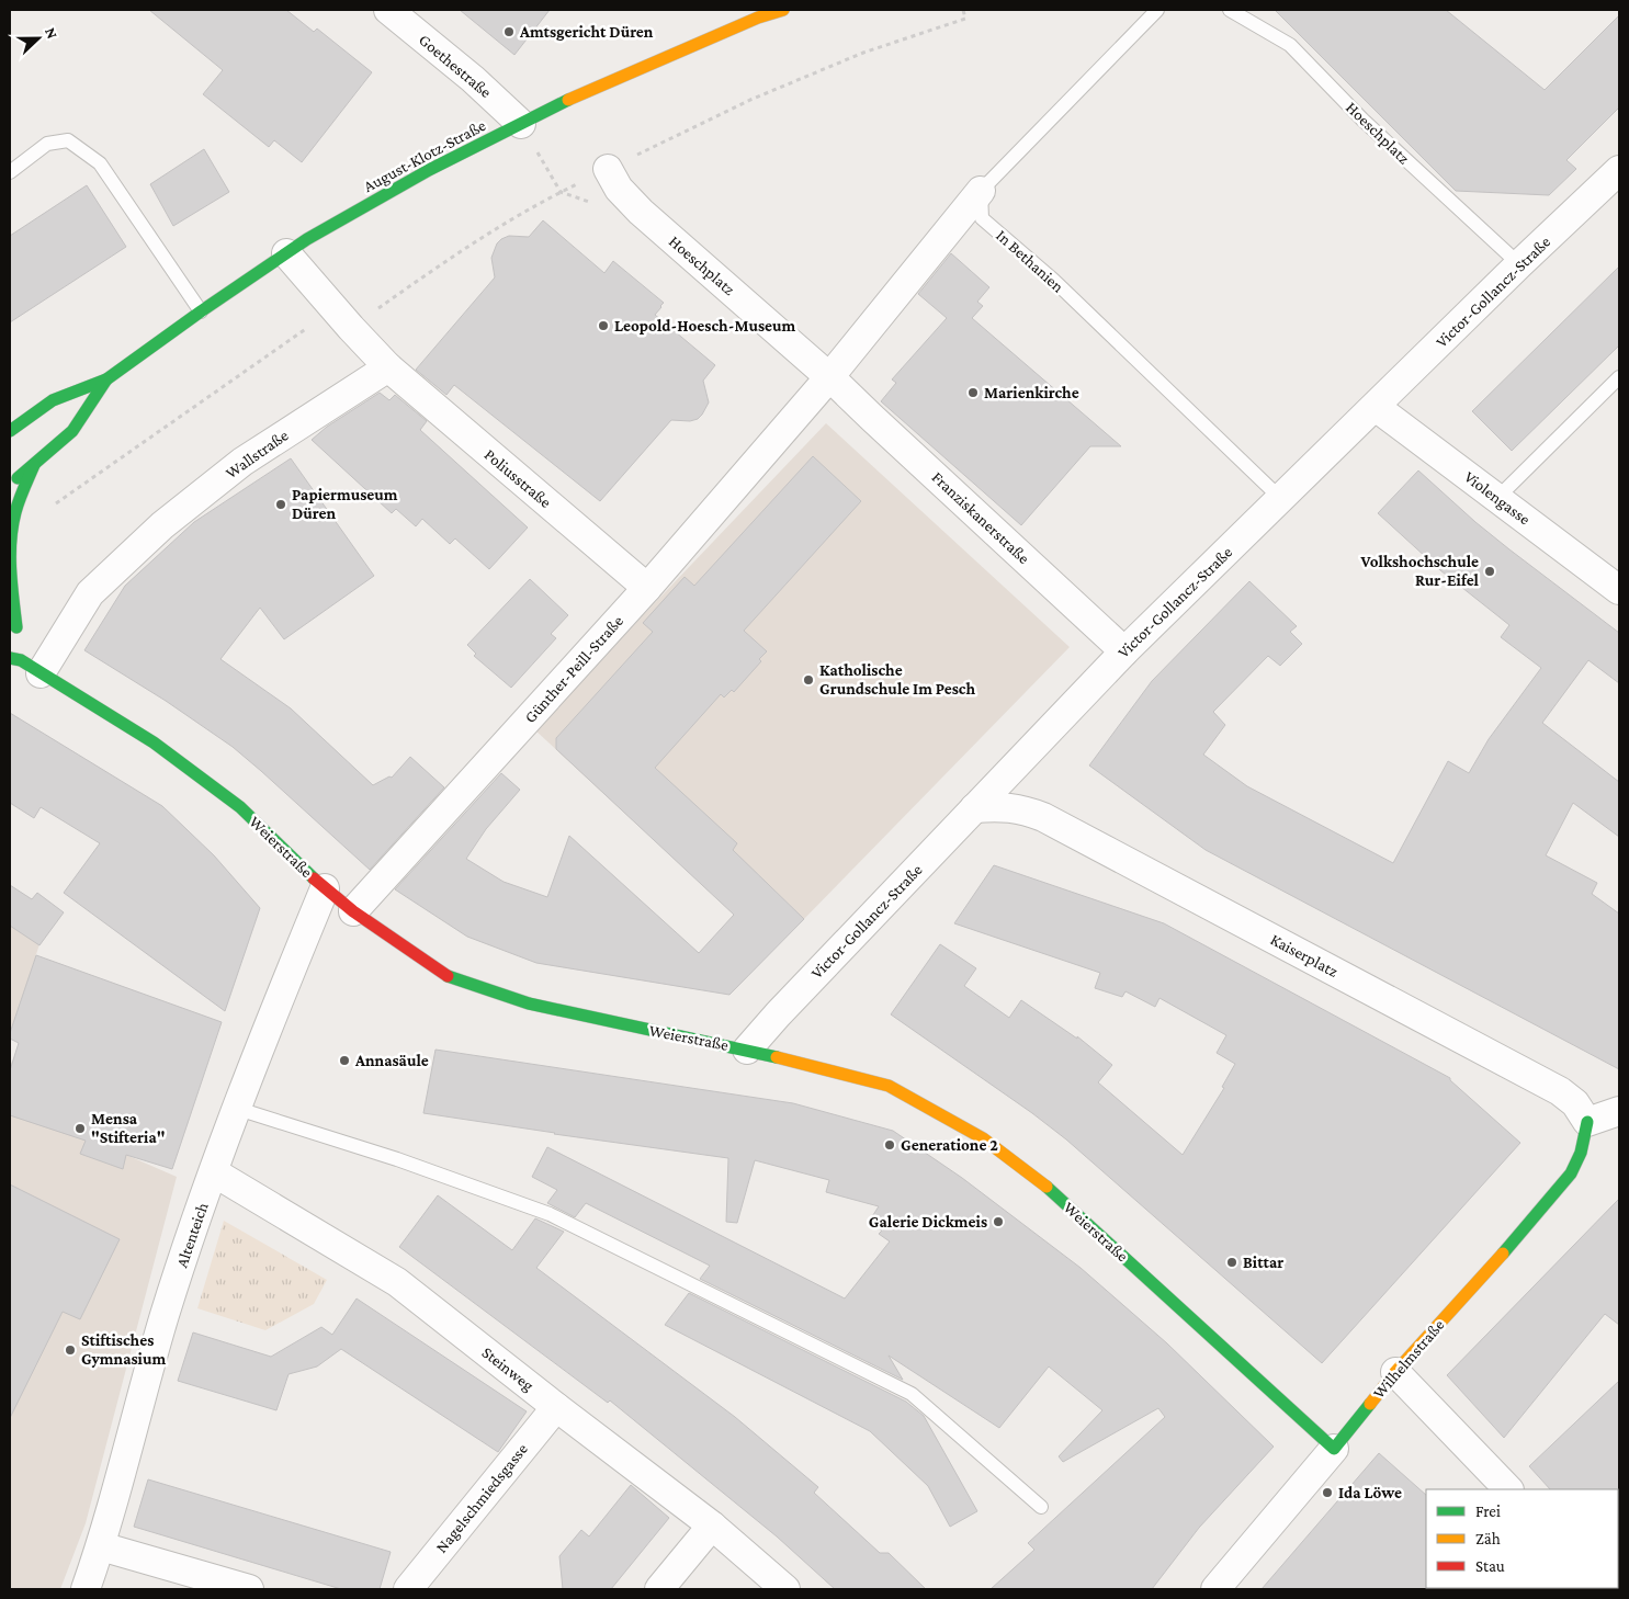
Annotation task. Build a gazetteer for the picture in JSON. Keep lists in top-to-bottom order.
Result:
{
  "streets": {
    "street": [
      "Goethestraße",
      "Hoeschplatz",
      "August-Klotz-Straße",
      "Victor-Gollancz-Straße",
      "Wallstraße",
      "Poliusstraße",
      "Violengasse",
      "Franziskanerstraße",
      "Günther-Peill-Straße",
      "Weierstraße",
      "Kaiserplatz",
      "Altenteich",
      "Wilhelmstraße",
      "Steinweg",
      "Nagelschmiedsgasse"
    ],
    "lane": ["In Bethanien"]
  },
  "crossings": [
    ["Goethestraße", "August-Klotz-Straße"],
    ["Hoeschplatz", "Victor-Gollancz-Straße"],
    ["Hoeschplatz", "Franziskanerstraße"],
    ["Hoeschplatz", "Günther-Peill-Straße"],
    ["In Bethanien", "Victor-Gollancz-Straße"],
    ["Victor-Gollancz-Straße", "Violengasse"],
    ["Victor-Gollancz-Straße", "Franziskanerstraße"],
    ["Victor-Gollancz-Straße", "Weierstraße"],
    ["Victor-Gollancz-Straße", "Kaiserplatz"],
    ["Wallstraße", "Poliusstraße"],
    ["Wallstraße", "Weierstraße"],
    ["Poliusstraße", "Günther-Peill-Straße"],
    ["Franziskanerstraße", "Günther-Peill-Straße"],
    ["Günther-Peill-Straße", "Weierstraße"],
    ["Weierstraße", "Altenteich"],
    ["Weierstraße", "Wilhelmstraße"],
    ["Kaiserplatz", "Wilhelmstraße"],
    ["Altenteich", "Steinweg"],
    ["Steinweg", "Nagelschmiedsgasse"]
  ],
  "places": [
    "Amtsgericht Düren",
    "Leopold-Hoesch-Museum",
    "Marienkirche",
    "Papiermuseum Düren",
    "Volkshochschule Rur-Eifel",
    "Katholische Grundschule Im Pesch",
    "Annasäule",
    "Mensa \"Stifteria\"",
    "Generatione 2",
    "Galerie Dickmeis",
    "Bittar",
    "Stiftisches Gymnasium",
    "Ida Löwe"
  ],
  "legend": ["Frei", "Zäh", "Stau"],
  "north": "right"
}
